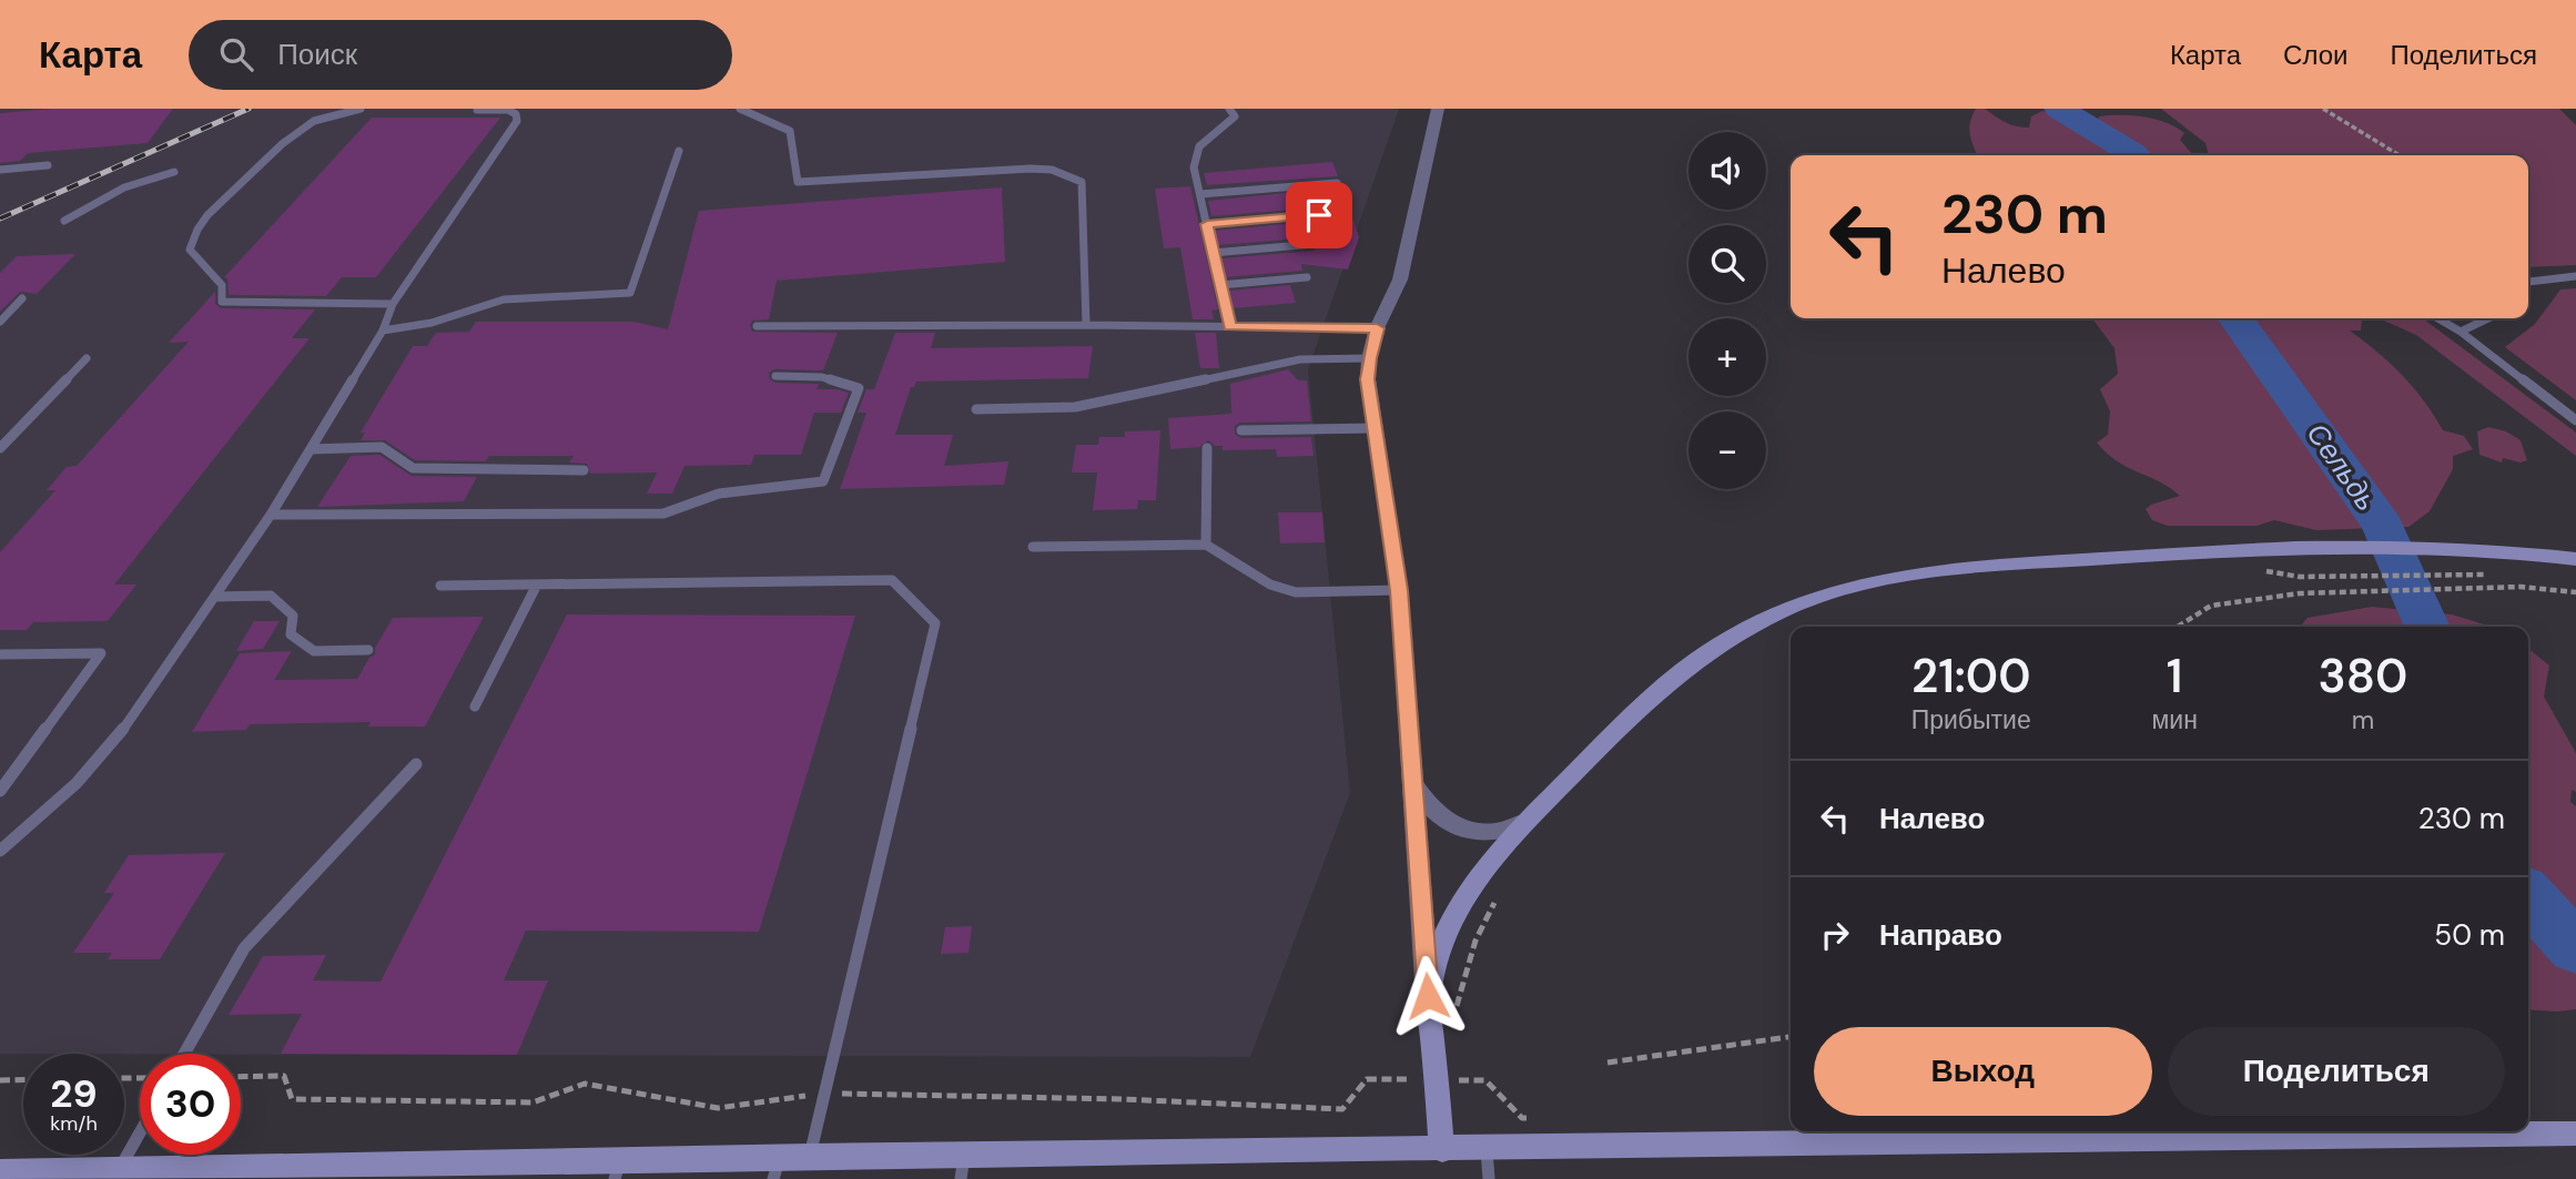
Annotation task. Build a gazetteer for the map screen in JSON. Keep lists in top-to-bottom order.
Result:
{
  "water": ["Сельдь"],
  "page": {
    "header": "Карта",
    "search": "Поиск",
    "nav": ["Карта", "Слои", "Поделиться"],
    "map_buttons": ["+", "−"],
    "turn": ["230 m", "Налево"],
    "eta": [
      "21:00",
      "Прибытие",
      "1",
      "мин",
      "380",
      "m"
    ],
    "list": [
      {
        "name": "Налево",
        "value": "230 m"
      },
      {
        "name": "Направо",
        "value": "50 m"
      }
    ],
    "buttons": ["Выход", "Поделиться"],
    "speed": "29 km/h",
    "limit": "30"
  }
}
